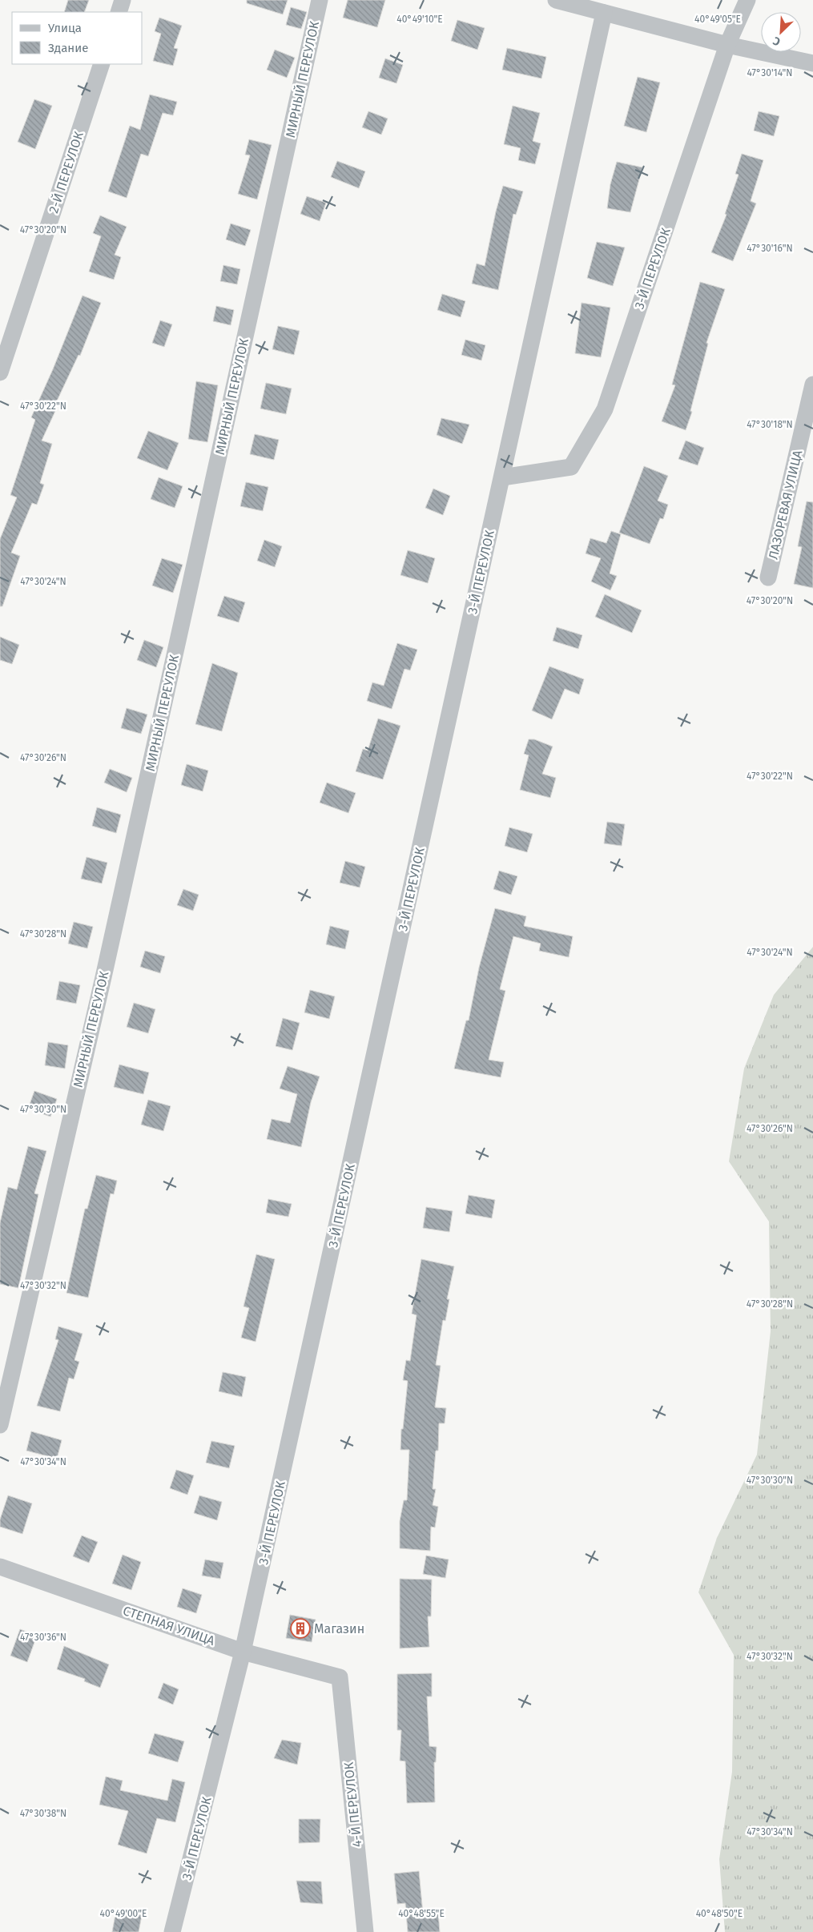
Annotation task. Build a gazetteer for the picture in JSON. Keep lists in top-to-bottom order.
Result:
{
  "streets": {
    "street": [
      "МИРНЫЙ ПЕРЕУЛОК",
      "2-Й ПЕРЕУЛОК",
      "3-Й ПЕРЕУЛОК",
      "ЛАЗОРЕВАЯ УЛИЦА",
      "СТЕПНАЯ УЛИЦА",
      "4-Й ПЕРЕУЛОК"
    ]
  },
  "crossings": [
    ["3-Й ПЕРЕУЛОК", "СТЕПНАЯ УЛИЦА"],
    ["СТЕПНАЯ УЛИЦА", "4-Й ПЕРЕУЛОК"]
  ],
  "places": {
    "building": ["Магазин"]
  },
  "legend": ["Улица", "Здание"],
  "north": "bottom left",
  "coordinates": [
    "40°49'10\"E",
    "40°49'05\"E",
    "47°30'14\"N",
    "47°30'20\"N",
    "47°30'16\"N",
    "47°30'22\"N",
    "47°30'18\"N",
    "47°30'24\"N",
    "47°30'26\"N",
    "47°30'28\"N",
    "47°30'30\"N",
    "47°30'32\"N",
    "47°30'34\"N",
    "47°30'36\"N",
    "47°30'38\"N",
    "40°49'00\"E",
    "40°48'55\"E",
    "40°48'50\"E"
  ]
}
